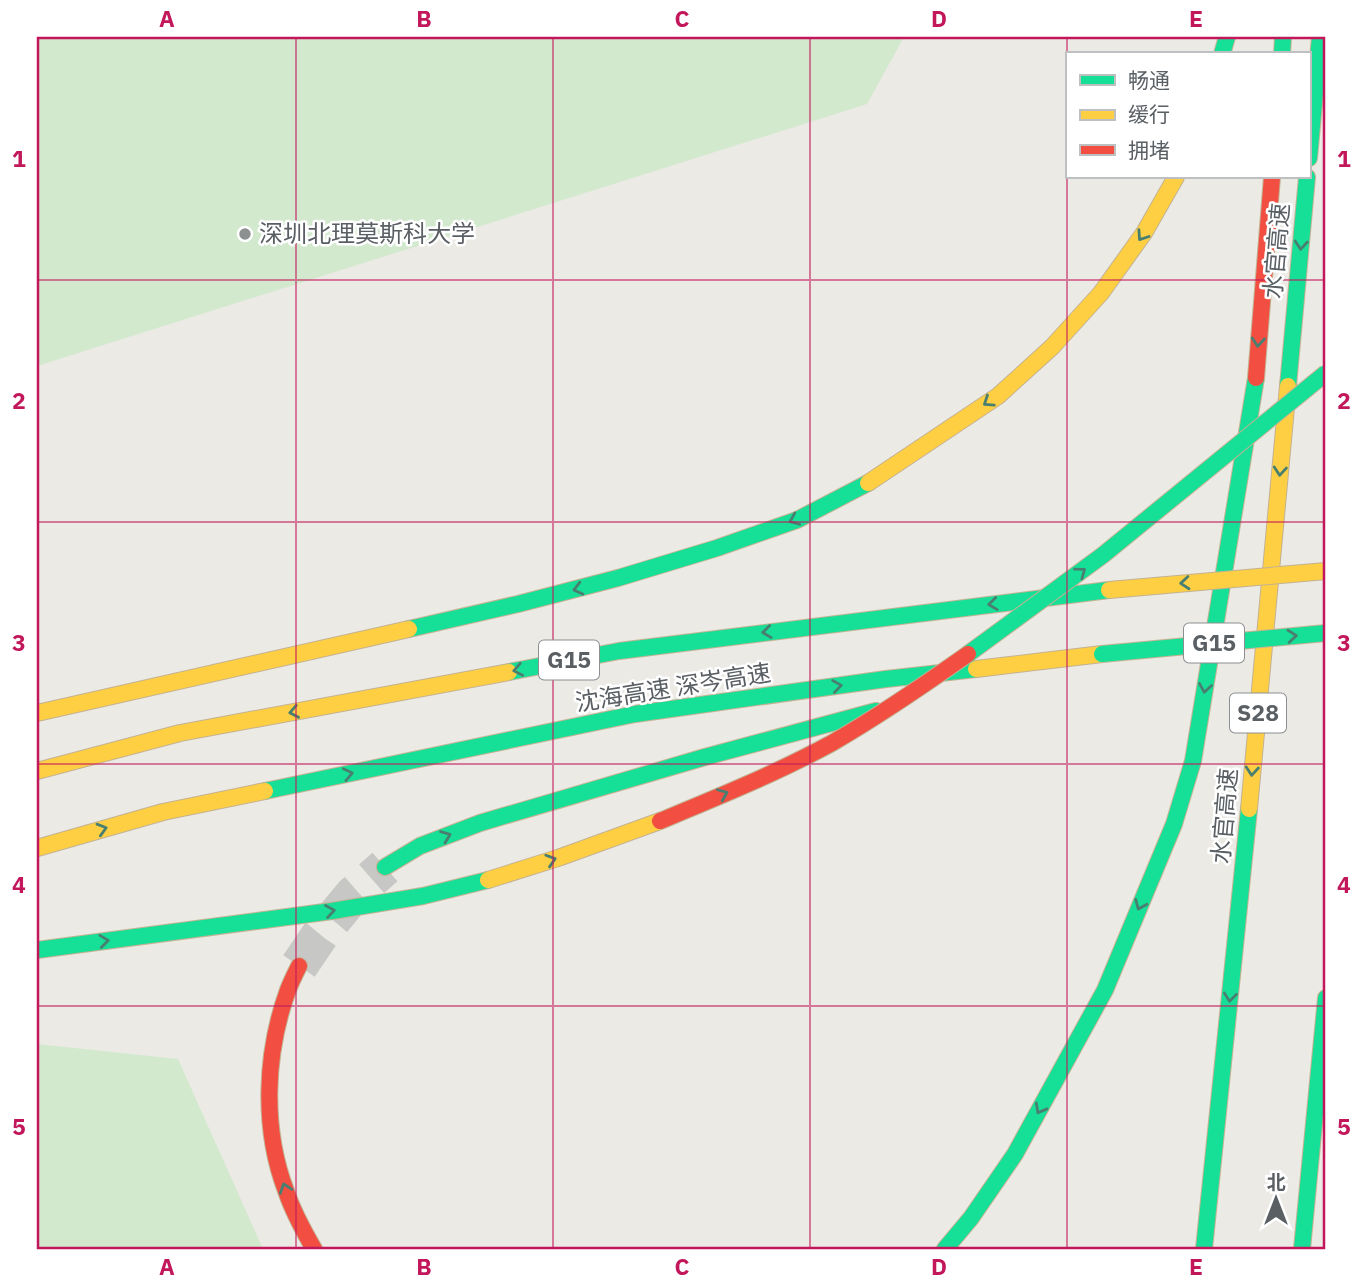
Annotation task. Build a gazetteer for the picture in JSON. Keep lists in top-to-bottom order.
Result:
{
  "streets": {
    "highway": [
      "水官高速",
      "G15",
      "沈海高速 深岑高速",
      "S28"
    ]
  },
  "places": ["深圳北理莫斯科大学"],
  "legend": ["畅通", "缓行", "拥堵"],
  "north": "top",
  "grid": {
    "columns": [
      "A",
      "B",
      "C",
      "D",
      "E"
    ],
    "rows": [
      "1",
      "2",
      "3",
      "4",
      "5"
    ]
  }
}
